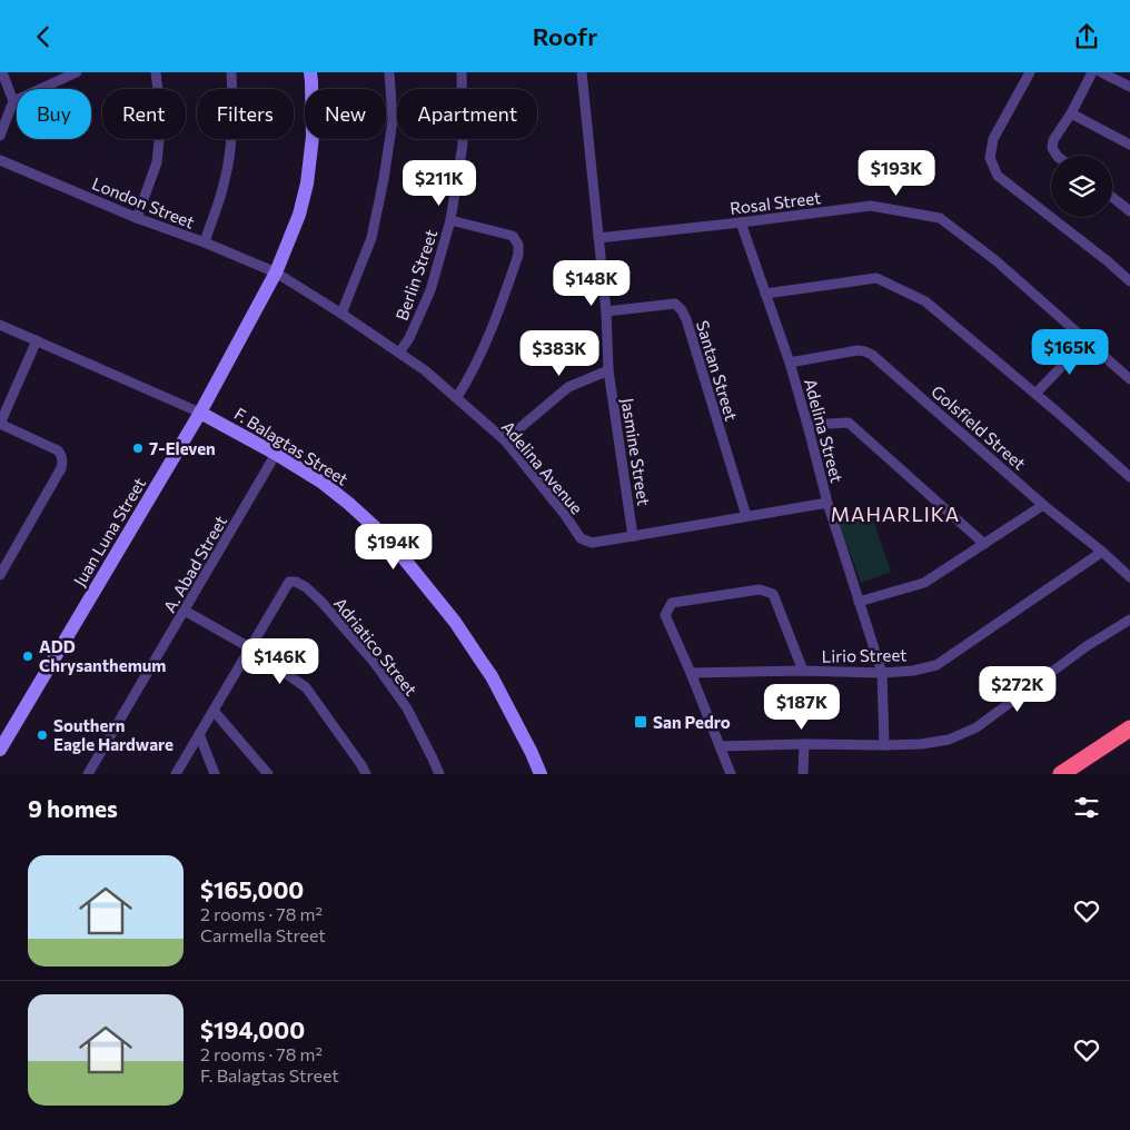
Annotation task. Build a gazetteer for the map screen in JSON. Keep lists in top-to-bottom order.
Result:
{
  "streets": {
    "main road": ["F. Balagtas Street", "Juan Luna Street"],
    "street": [
      "London Street",
      "Rosal Street",
      "Berlin Street",
      "Santan Street",
      "Golsfield Street",
      "Adelina Street",
      "Jasmine Street",
      "Adelina Avenue",
      "A. Abad Street",
      "Adriatico Street",
      "Lirio Street"
    ]
  },
  "crossings": [
    ["London Street", "Adelina Avenue"],
    ["London Street", "Juan Luna Street"],
    ["Rosal Street", "Adelina Street"],
    ["Rosal Street", "Jasmine Street"],
    ["Berlin Street", "Adelina Avenue"],
    ["Santan Street", "Jasmine Street"],
    ["Santan Street", "Adelina Avenue"],
    ["Golsfield Street", "Adelina Street"],
    ["Golsfield Street", "Lirio Street"],
    ["Adelina Street", "Adelina Avenue"],
    ["Adelina Street", "Lirio Street"],
    ["F. Balagtas Street", "Juan Luna Street"],
    ["F. Balagtas Street", "A. Abad Street"],
    ["Jasmine Street", "Adelina Avenue"],
    ["Adelina Avenue", "Juan Luna Street"]
  ],
  "districts": ["MAHARLIKA"],
  "places": {
    "other": ["7-Eleven", "ADD Chrysanthemum", "Southern Eagle Hardware"],
    "transit": ["San Pedro"]
  },
  "page": {
    "header": "Roofr",
    "chip": [
      "Buy",
      "Rent",
      "Filters",
      "New",
      "Apartment"
    ],
    "price": [
      "$193K",
      "$211K",
      "$148K",
      "$165K",
      "$383K",
      "$194K",
      "$146K",
      "$272K",
      "$187K"
    ],
    "heading": "9 homes",
    "list": [
      {
        "name": "$165,000",
        "note": "2 rooms · 78 m² · Carmella Street"
      },
      {
        "name": "$194,000",
        "note": "2 rooms · 78 m² · F. Balagtas Street"
      }
    ]
  }
}
